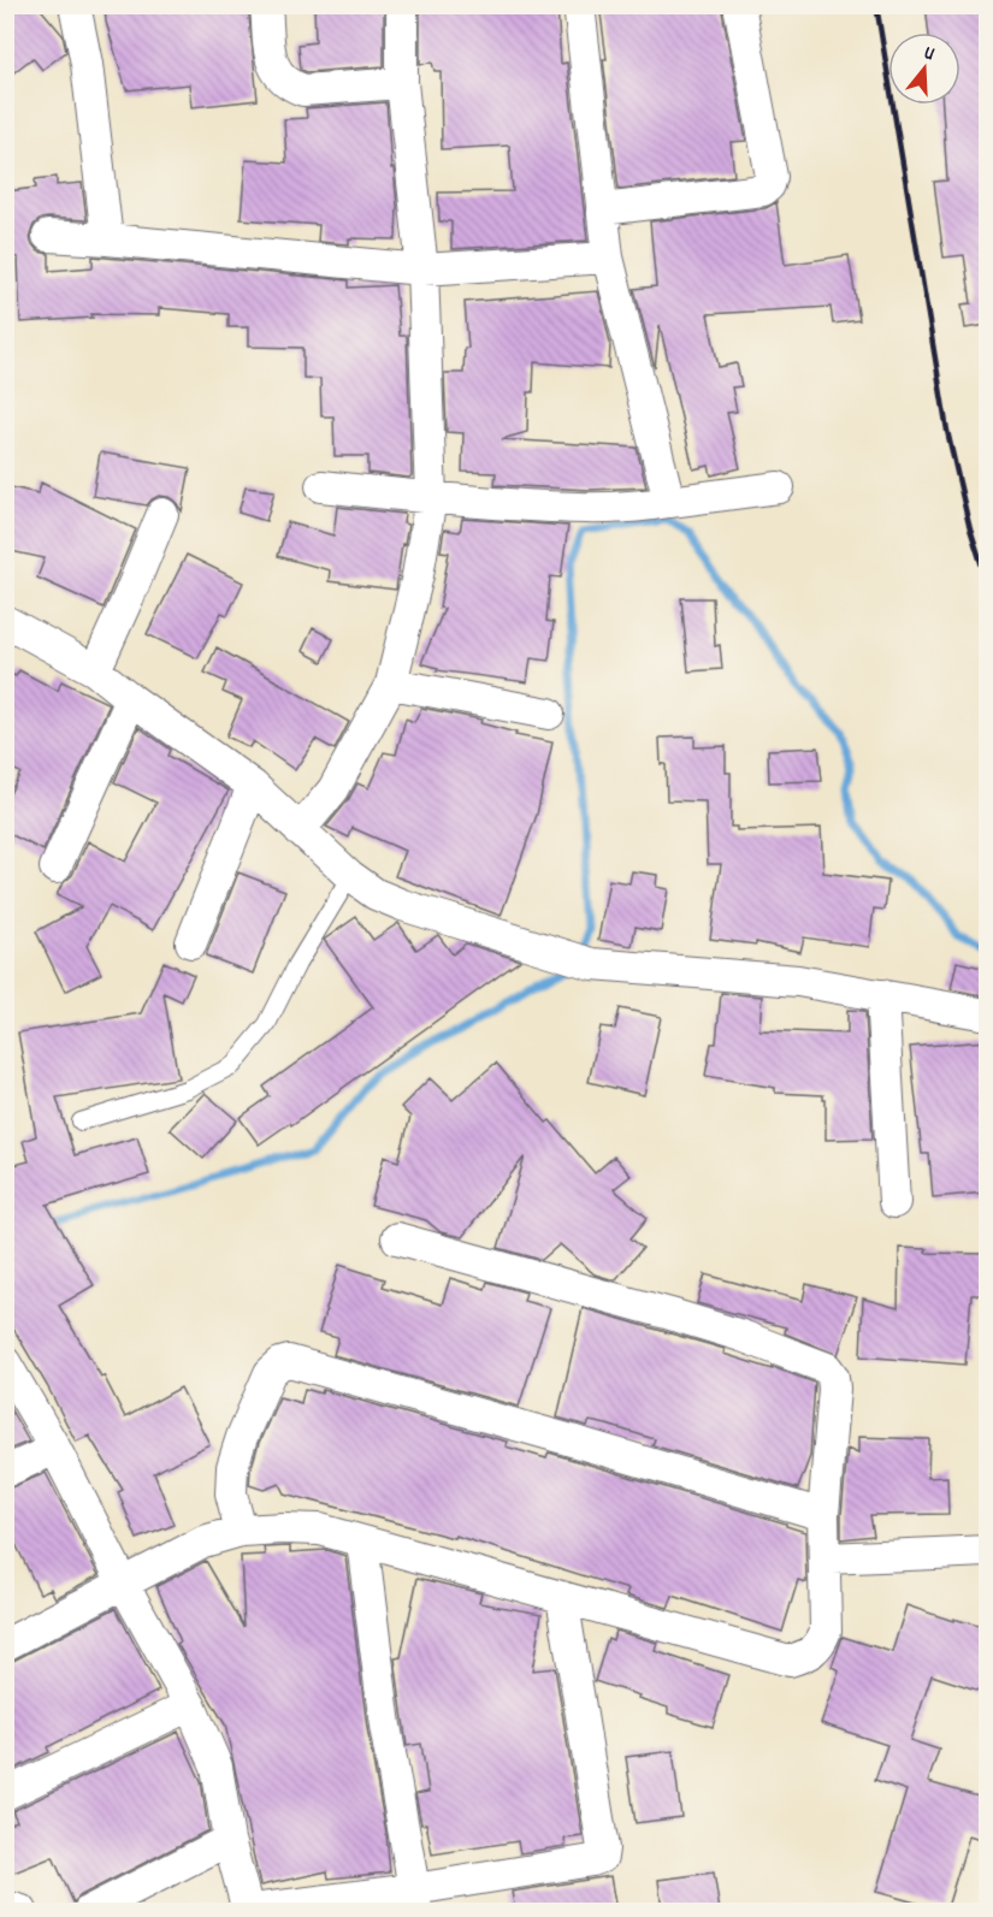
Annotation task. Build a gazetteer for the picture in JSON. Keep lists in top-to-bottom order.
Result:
{
  "north": "top"
}
